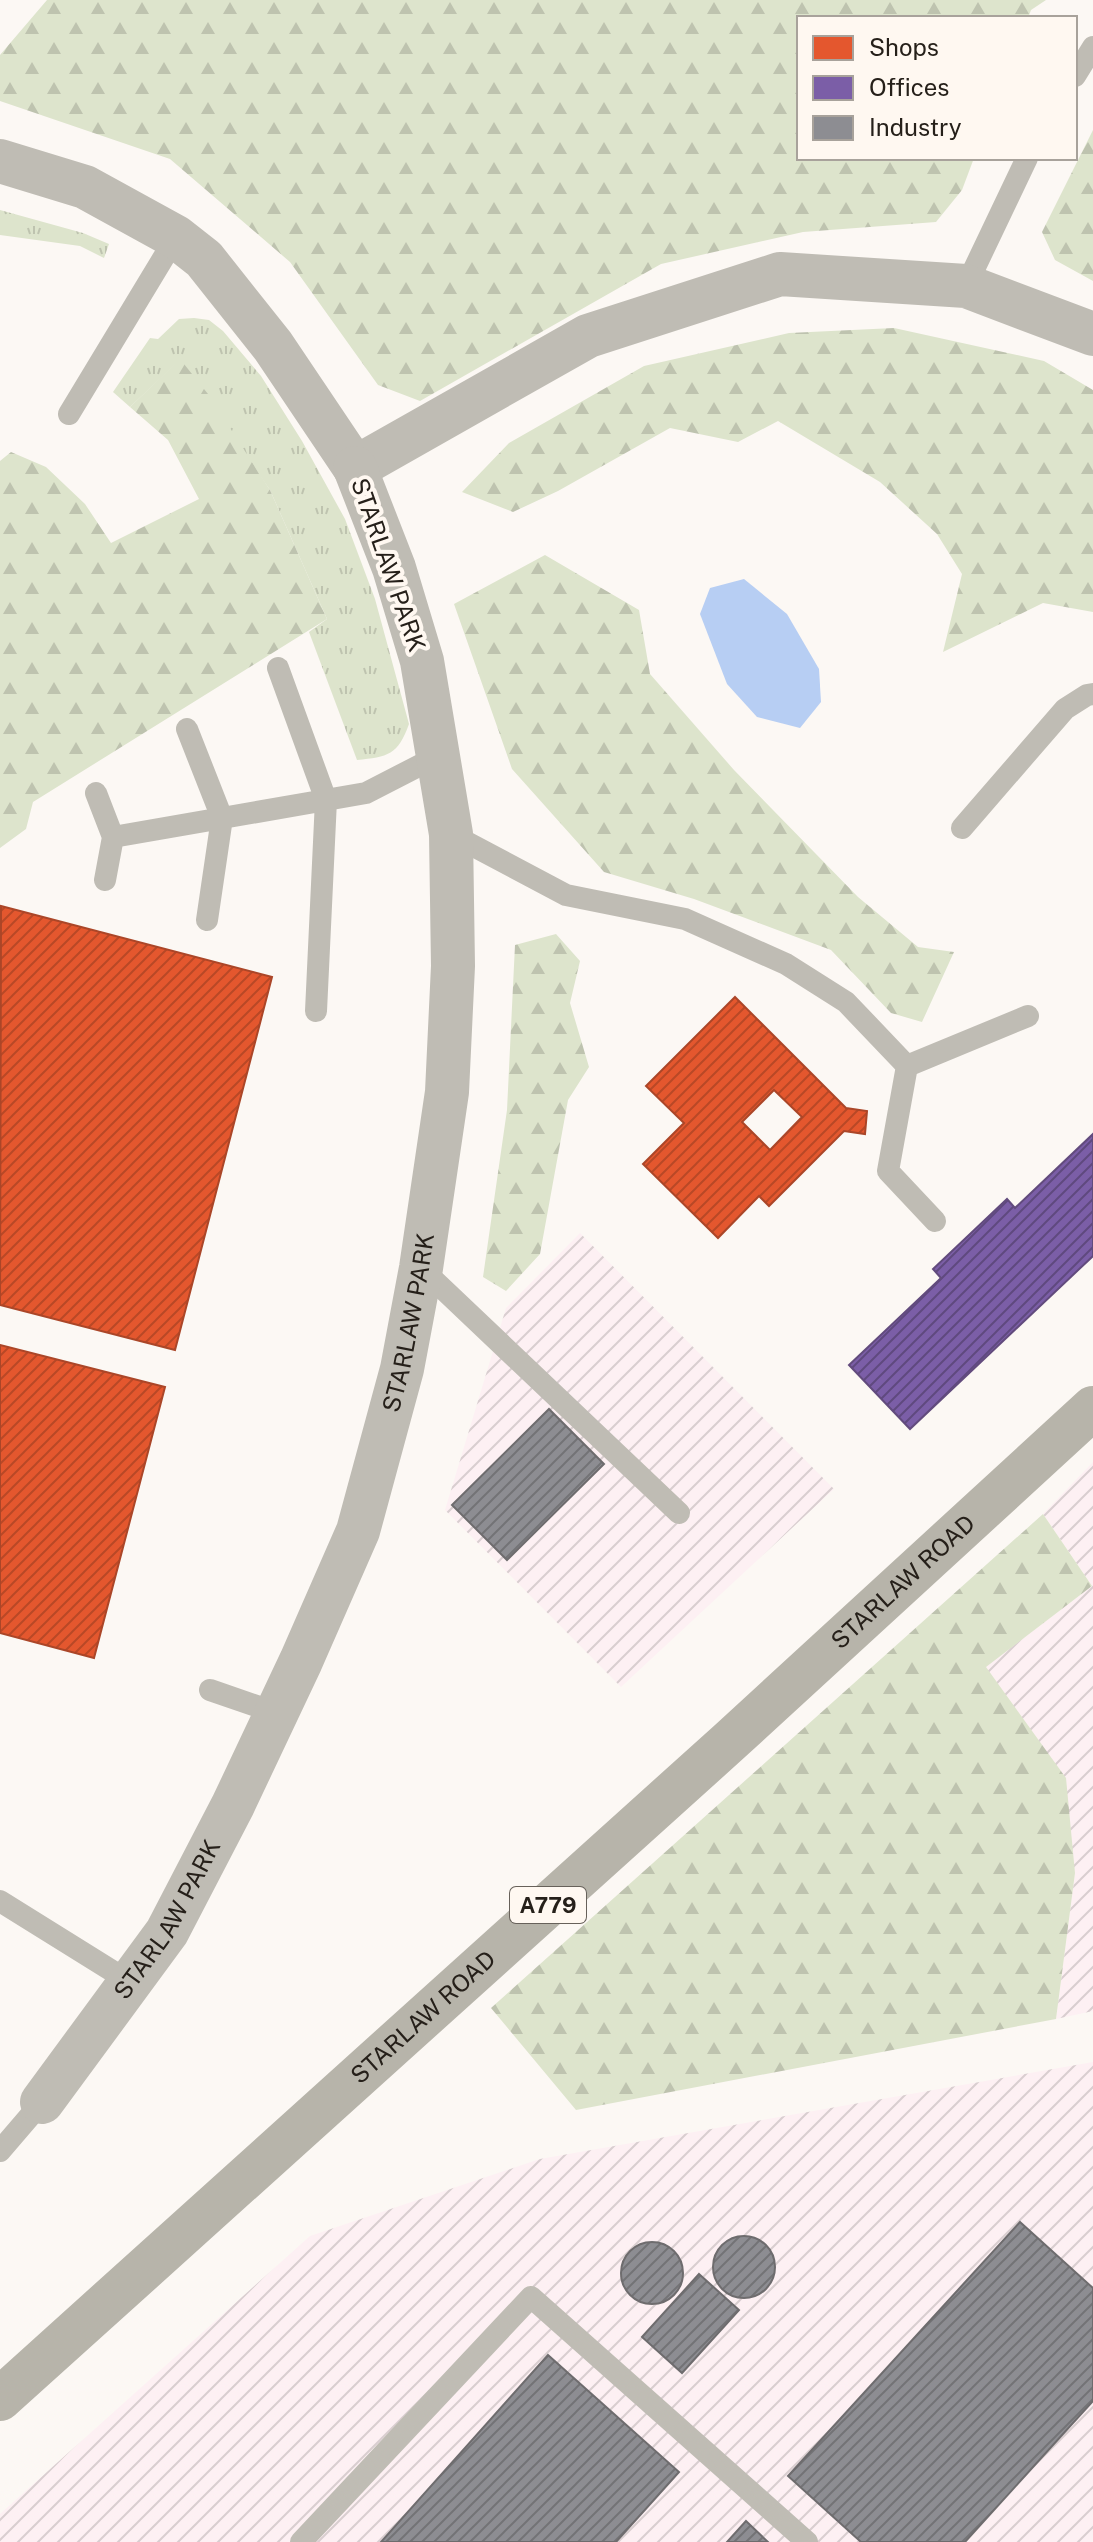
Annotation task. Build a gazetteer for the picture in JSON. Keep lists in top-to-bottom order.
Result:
{
  "streets": {
    "main road": ["STARLAW ROAD", "A779"],
    "street": ["STARLAW PARK"]
  },
  "legend": ["Shops", "Offices", "Industry"]
}
